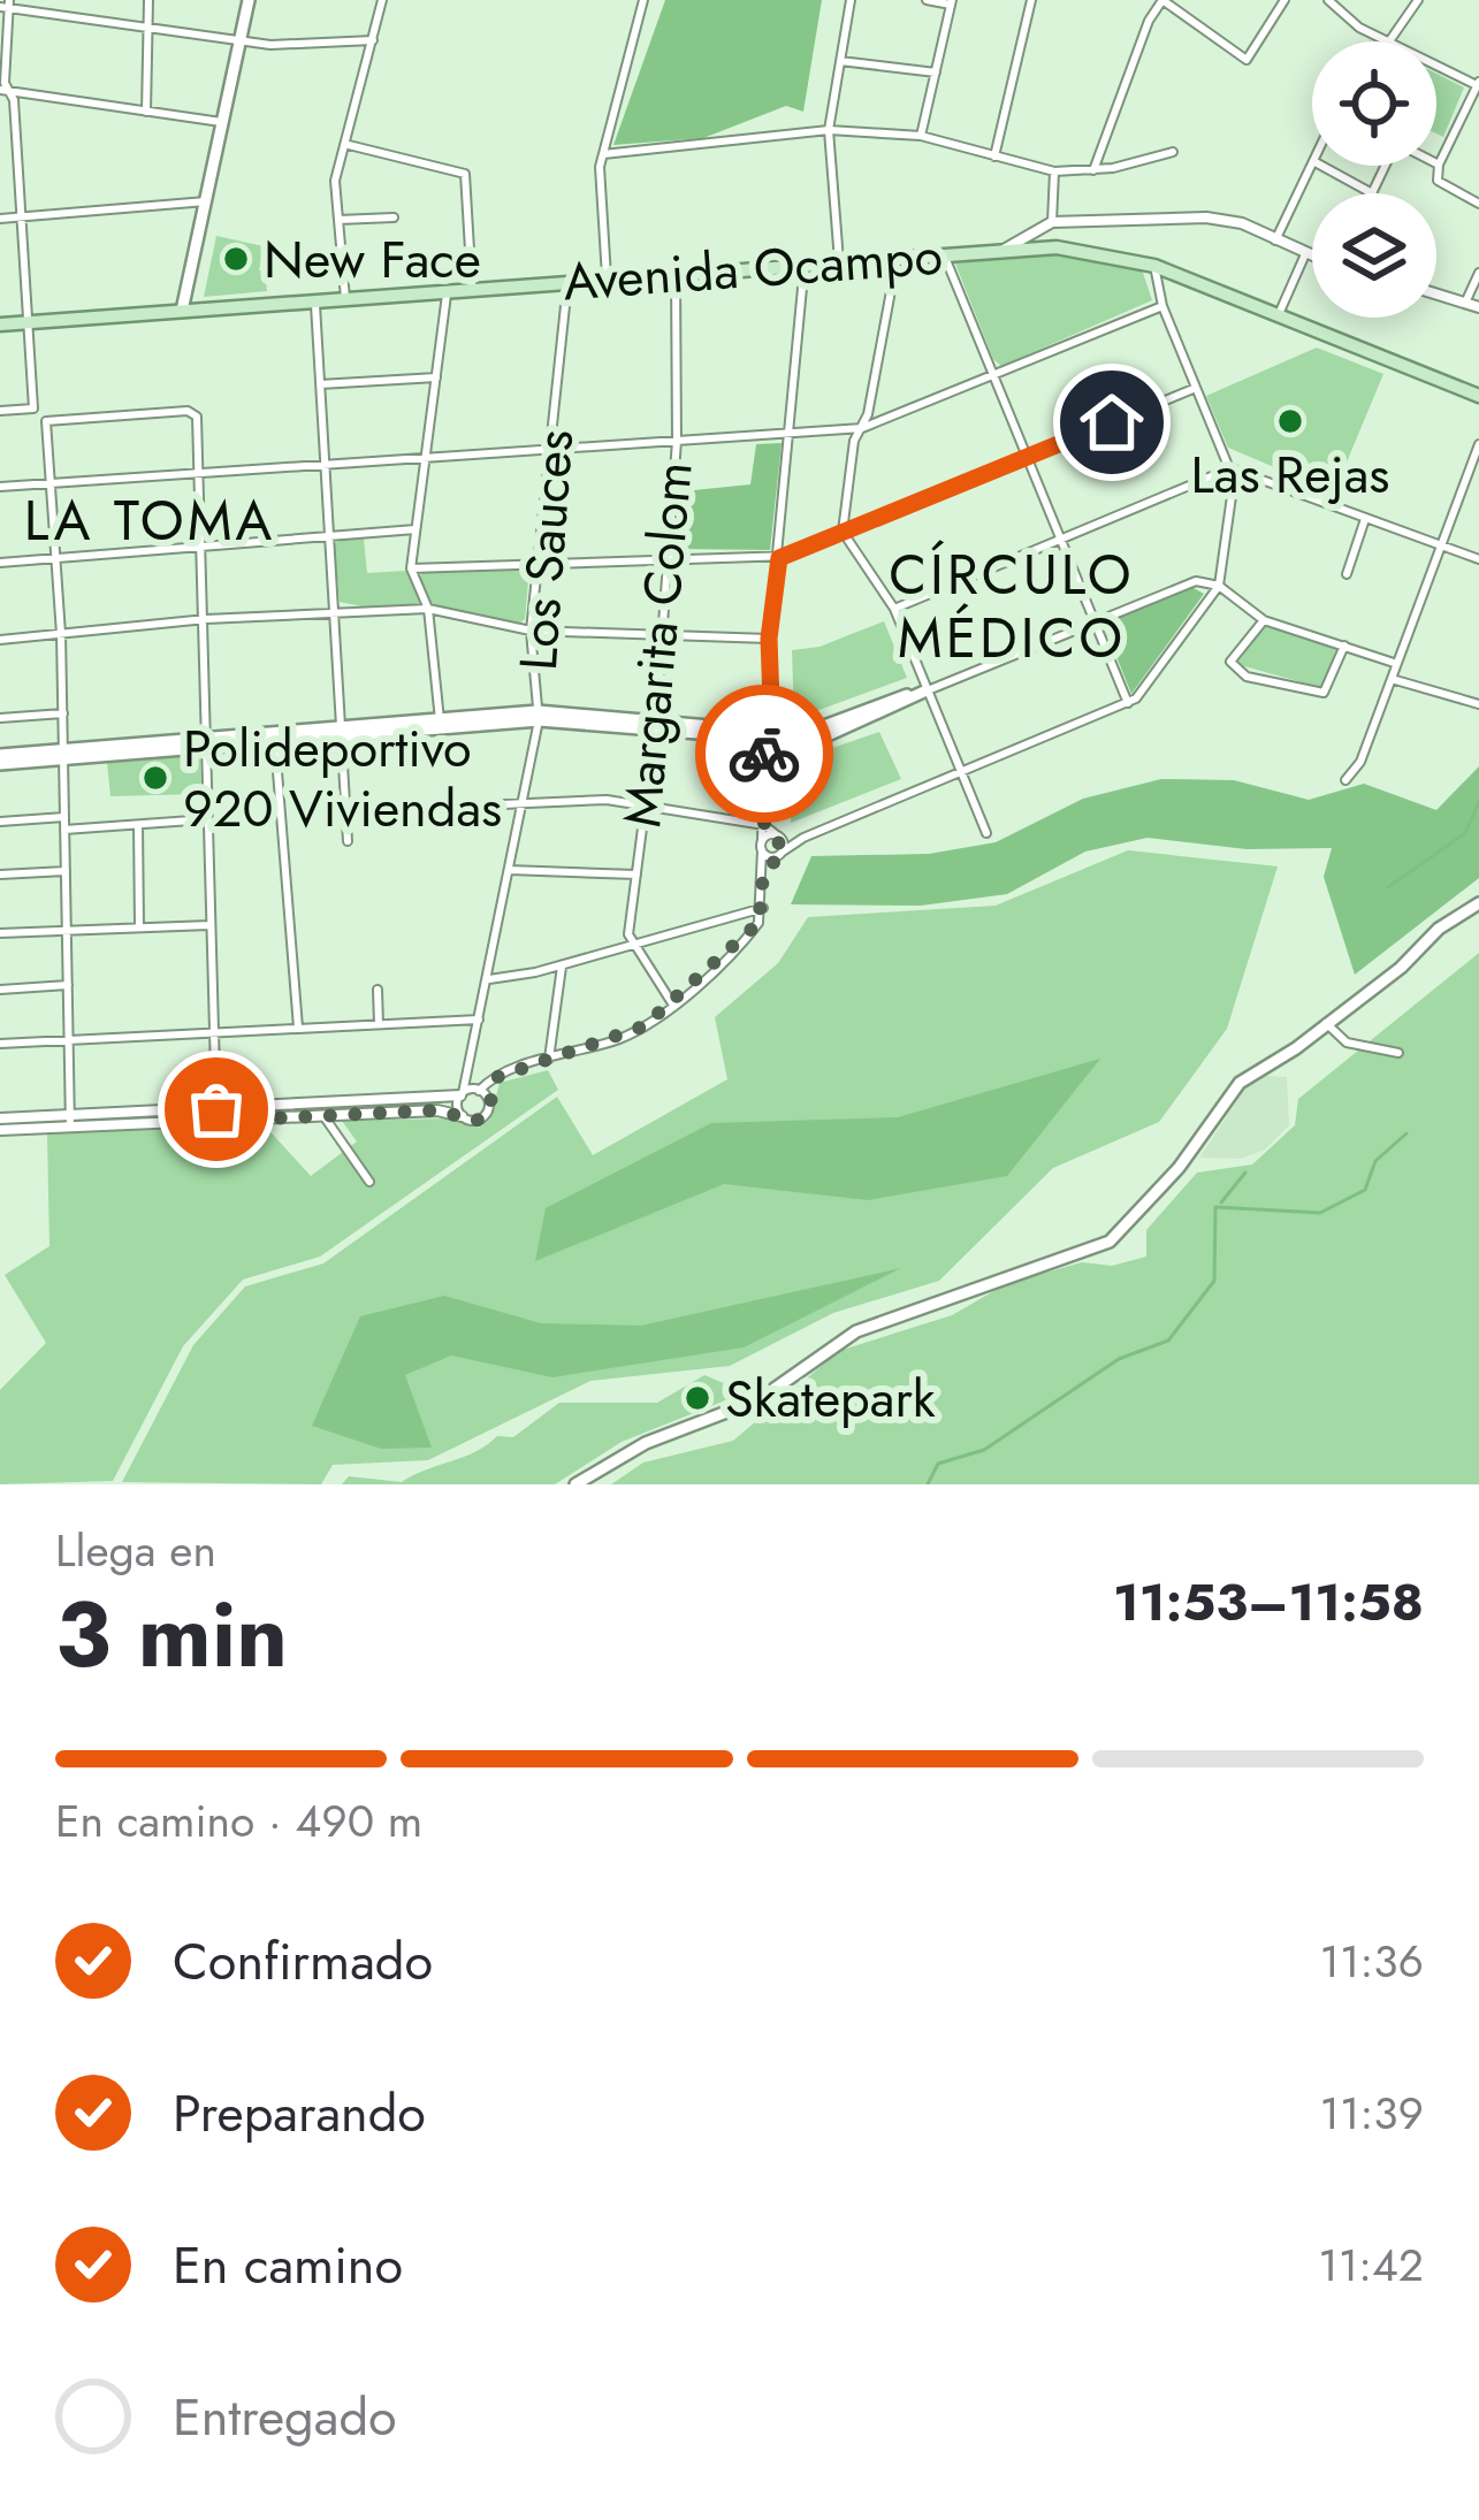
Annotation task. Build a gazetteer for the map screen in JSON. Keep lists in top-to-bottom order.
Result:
{
  "streets": {
    "main road": ["Avenida Ocampo"],
    "street": ["Los Sauces", "Margarita Colom"]
  },
  "crossings": [
    ["Avenida Ocampo", "Los Sauces"],
    ["Avenida Ocampo", "Margarita Colom"]
  ],
  "districts": ["LA TOMA", "CÍRCULO MÉDICO"],
  "places": [
    "New Face",
    "Las Rejas",
    "Polideportivo 920 Viviendas",
    "Skatepark"
  ],
  "page": {
    "heading": ["3 min", "Llega en", "11:53–11:58"],
    "bar": "En camino · 490 m",
    "list": [
      ["Confirmado", "11:36"],
      ["Preparando", "11:39"],
      ["En camino", "11:42"],
      "Entregado"
    ]
  }
}
